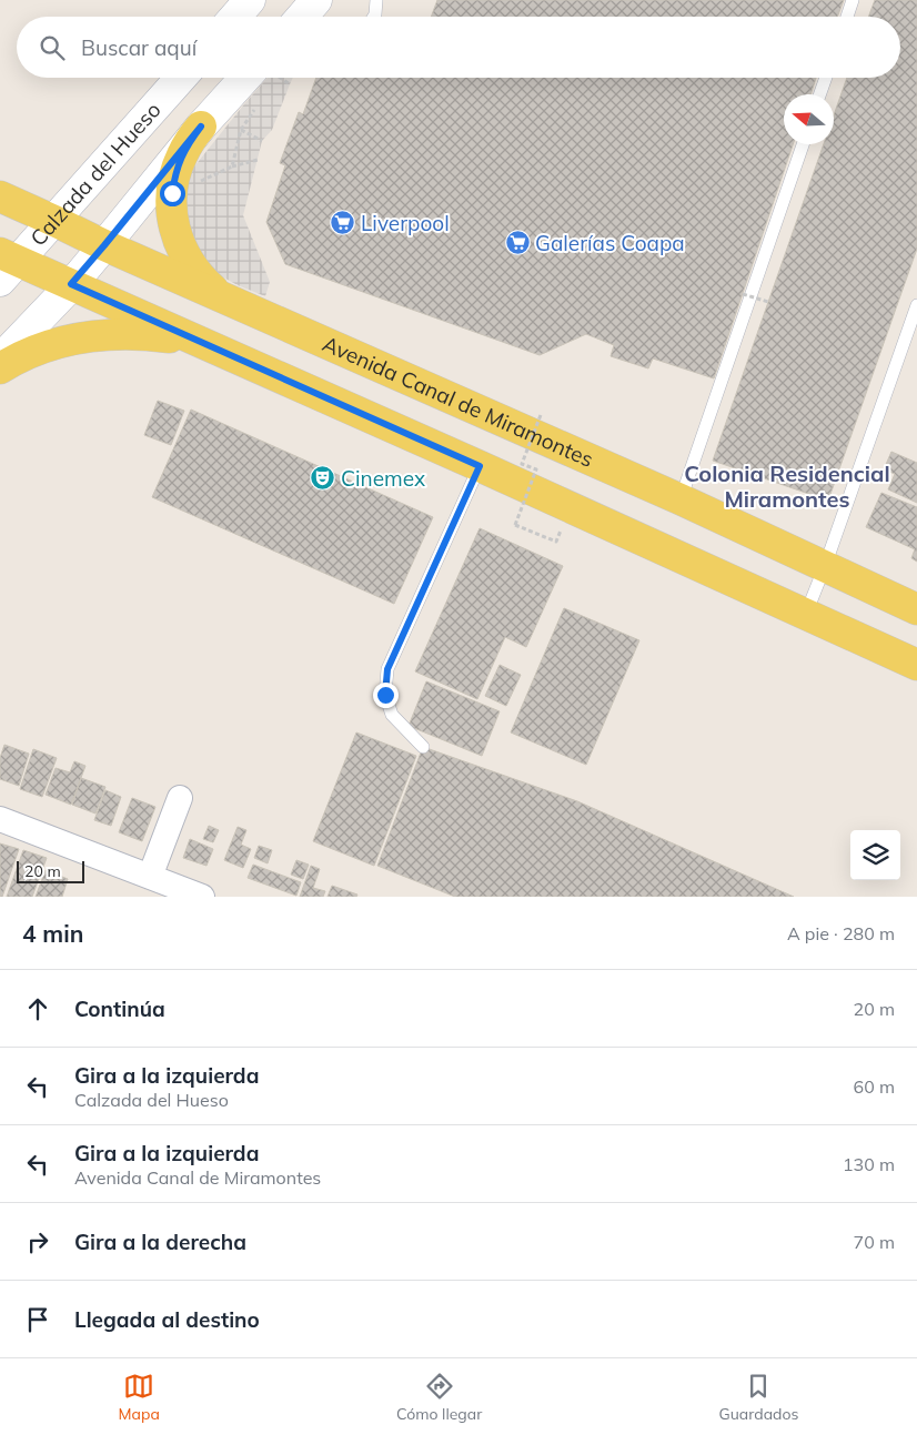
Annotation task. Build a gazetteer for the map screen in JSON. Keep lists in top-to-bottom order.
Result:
{
  "streets": {
    "main road": ["Calzada del Hueso", "Avenida Canal de Miramontes"]
  },
  "crossings": [
    ["Calzada del Hueso", "Avenida Canal de Miramontes"]
  ],
  "districts": ["Colonia Residencial Miramontes"],
  "places": {
    "supermarket": ["Liverpool", "Galerías Coapa"],
    "theatre": ["Cinemex"]
  },
  "scale_bar": "20 m",
  "north": "left",
  "page": {
    "search": "Buscar aquí",
    "scale": "20 m",
    "heading": ["4 min", "A pie · 280 m"],
    "list": [
      ["Continúa", "20 m"],
      ["Gira a la izquierda", "Calzada del Hueso", "60 m"],
      ["Gira a la izquierda", "Avenida Canal de Miramontes", "130 m"],
      ["Gira a la derecha", "70 m"],
      "Llegada al destino"
    ],
    "nav": ["Mapa", "Cómo llegar", "Guardados"]
  }
}
